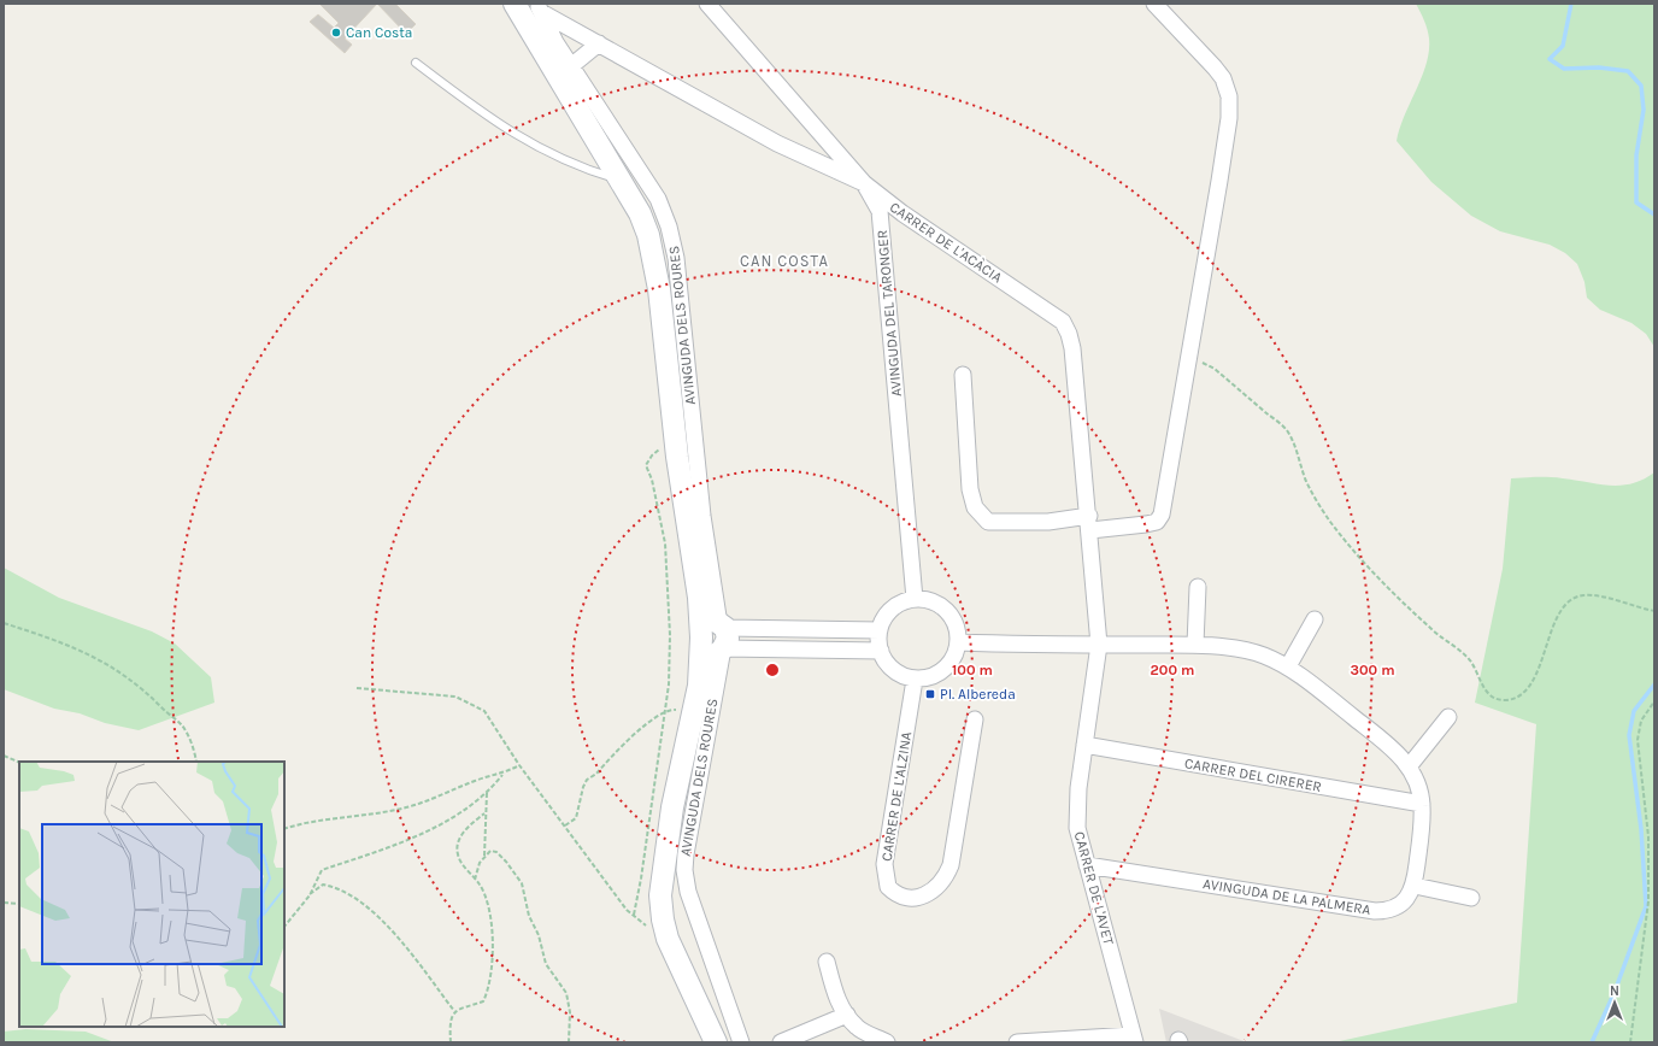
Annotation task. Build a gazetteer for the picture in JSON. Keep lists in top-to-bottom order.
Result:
{
  "streets": {
    "street": [
      "CARRER DE L'ACÀCIA",
      "AVINGUDA DEL TARONGER",
      "AVINGUDA DELS ROURES",
      "CARRER DEL CIRERER",
      "CARRER DE L'ALZINA",
      "CARRER DE L'AVET",
      "AVINGUDA DE LA PALMERA"
    ]
  },
  "crossings": [
    ["CARRER DE L'ACÀCIA", "AVINGUDA DEL TARONGER"],
    ["CARRER DE L'ACÀCIA", "AVINGUDA DELS ROURES"],
    ["CARRER DE L'ACÀCIA", "CARRER DE L'AVET"],
    ["AVINGUDA DEL TARONGER", "CARRER DE L'ALZINA"],
    ["CARRER DEL CIRERER", "CARRER DE L'AVET"],
    ["CARRER DE L'AVET", "AVINGUDA DE LA PALMERA"]
  ],
  "districts": ["CAN COSTA"],
  "places": {
    "other": ["Can Costa"],
    "transit": ["Pl. Albereda"]
  },
  "north": "top",
  "rings": ["100 m", "200 m", "300 m"]
}
